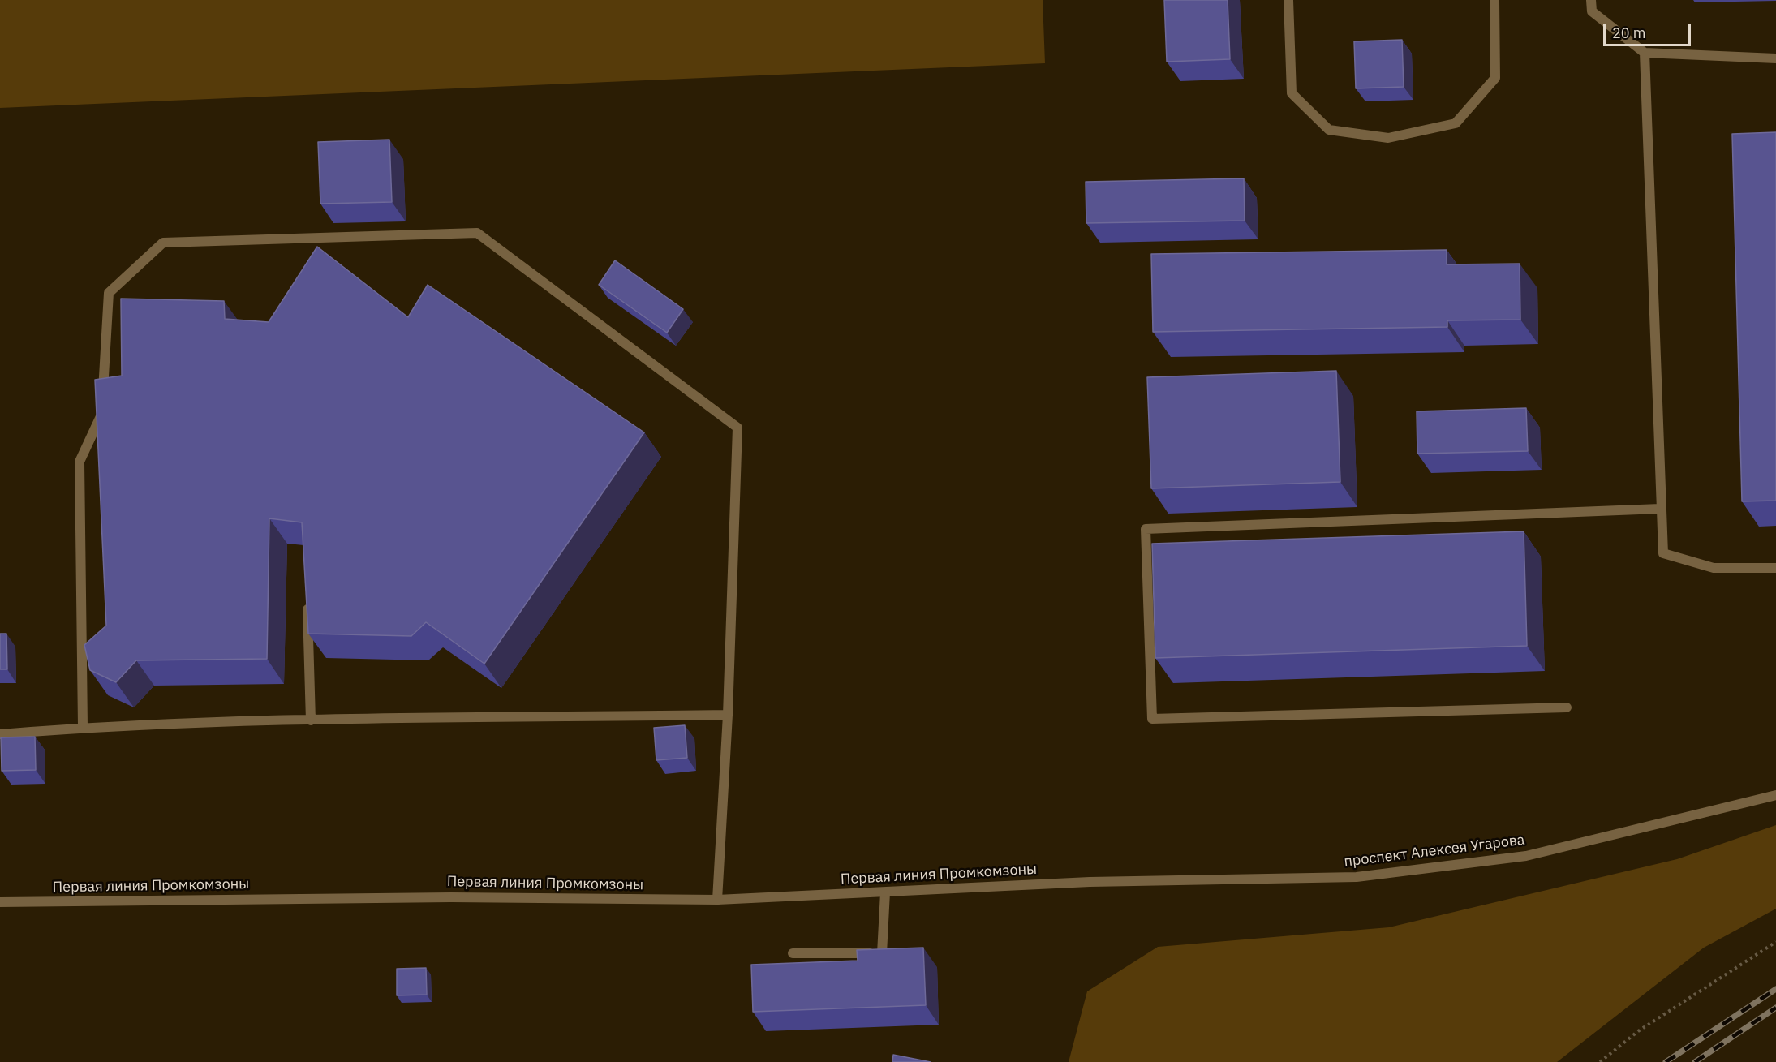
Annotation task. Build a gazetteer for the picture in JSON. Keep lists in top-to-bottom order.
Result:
{
  "streets": {
    "street": ["проспект Алексея Угарова", "Первая линия Промкомзоны"]
  },
  "crossings": [
    ["проспект Алексея Угарова", "Первая линия Промкомзоны"]
  ],
  "scale_bar": "20 m"
}
